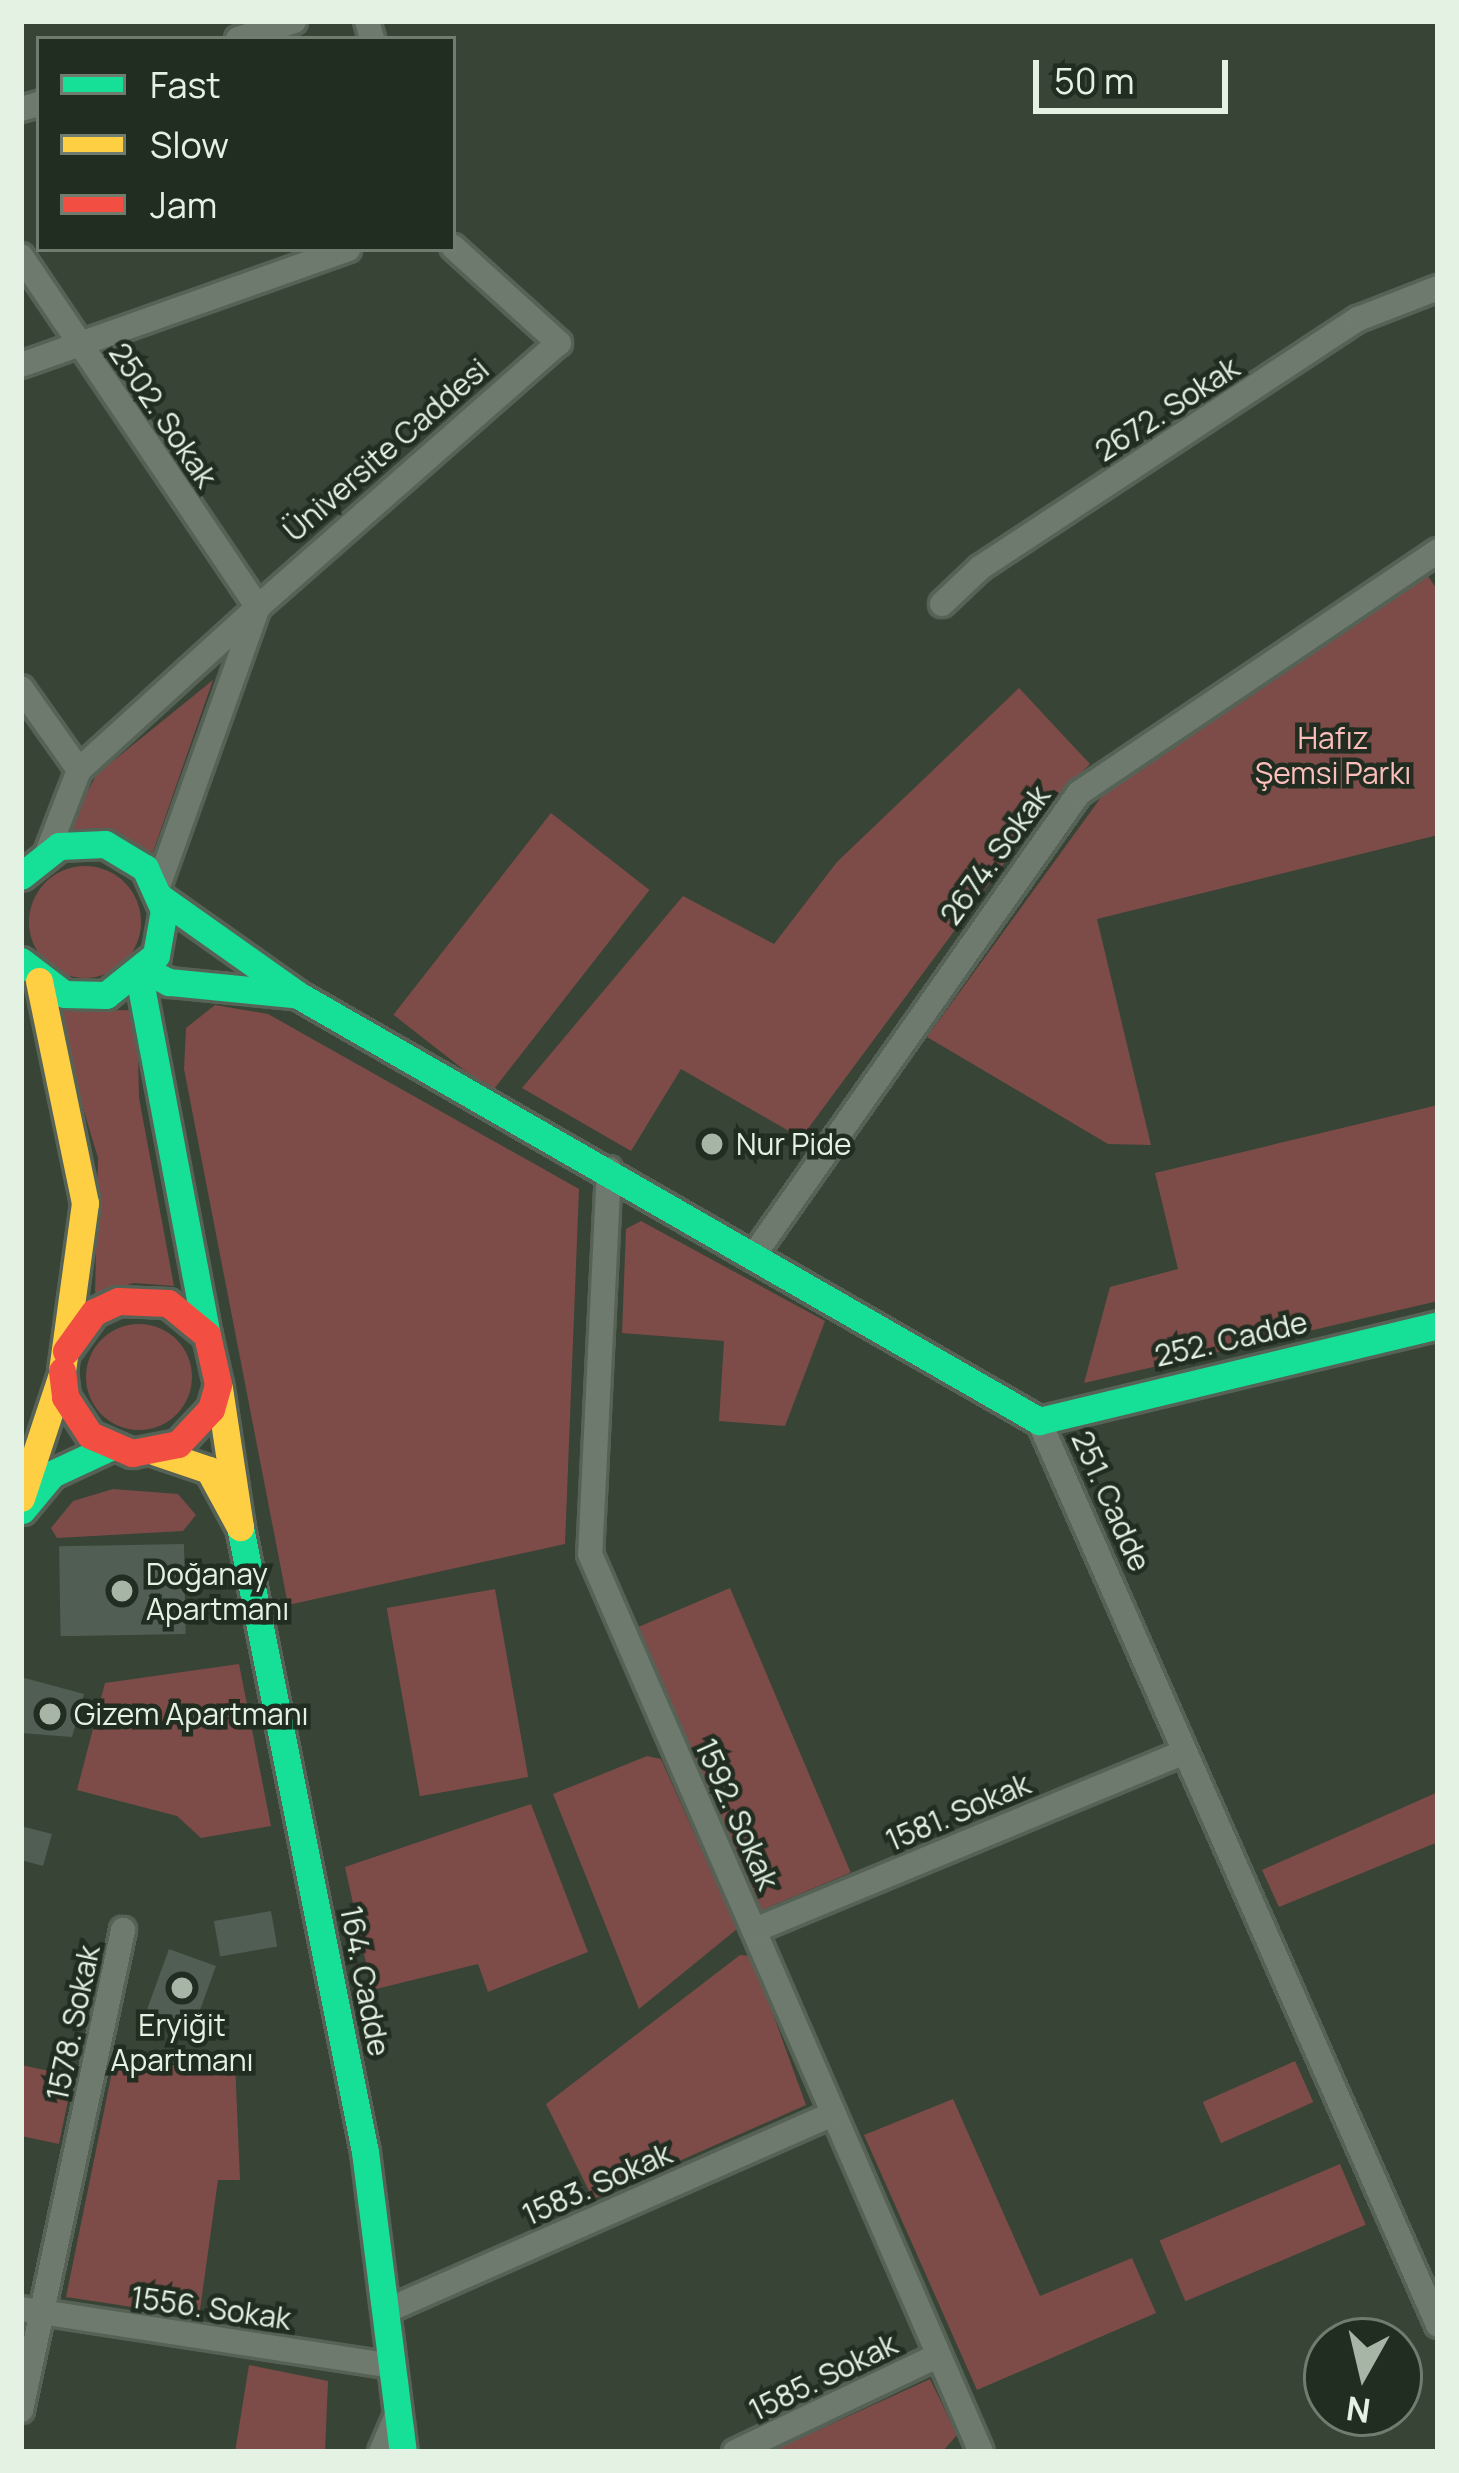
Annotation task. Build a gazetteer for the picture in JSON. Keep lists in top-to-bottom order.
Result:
{
  "streets": {
    "main road": ["252. Cadde", "251. Cadde", "164. Cadde"],
    "street": [
      "2672. Sokak",
      "2502. Sokak",
      "Üniversite Caddesi",
      "2674. Sokak",
      "1581. Sokak",
      "1592. Sokak",
      "1578. Sokak",
      "1583. Sokak",
      "1556. Sokak",
      "1585. Sokak"
    ]
  },
  "crossings": [
    ["2502. Sokak", "Üniversite Caddesi"],
    ["Üniversite Caddesi", "251. Cadde"],
    ["2674. Sokak", "251. Cadde"],
    ["252. Cadde", "251. Cadde"],
    ["251. Cadde", "1581. Sokak"],
    ["251. Cadde", "1592. Sokak"],
    ["1581. Sokak", "1592. Sokak"],
    ["1592. Sokak", "1583. Sokak"],
    ["1592. Sokak", "1585. Sokak"],
    ["164. Cadde", "1583. Sokak"],
    ["164. Cadde", "1556. Sokak"],
    ["1578. Sokak", "1556. Sokak"]
  ],
  "parks": ["Hafız Şemsi Parkı"],
  "places": [
    "Nur Pide",
    "Doğanay Apartmanı",
    "Gizem Apartmanı",
    "Eryiğit Apartmanı"
  ],
  "legend": ["Fast", "Slow", "Jam"],
  "scale_bar": "50 m",
  "north": "bottom"
}
